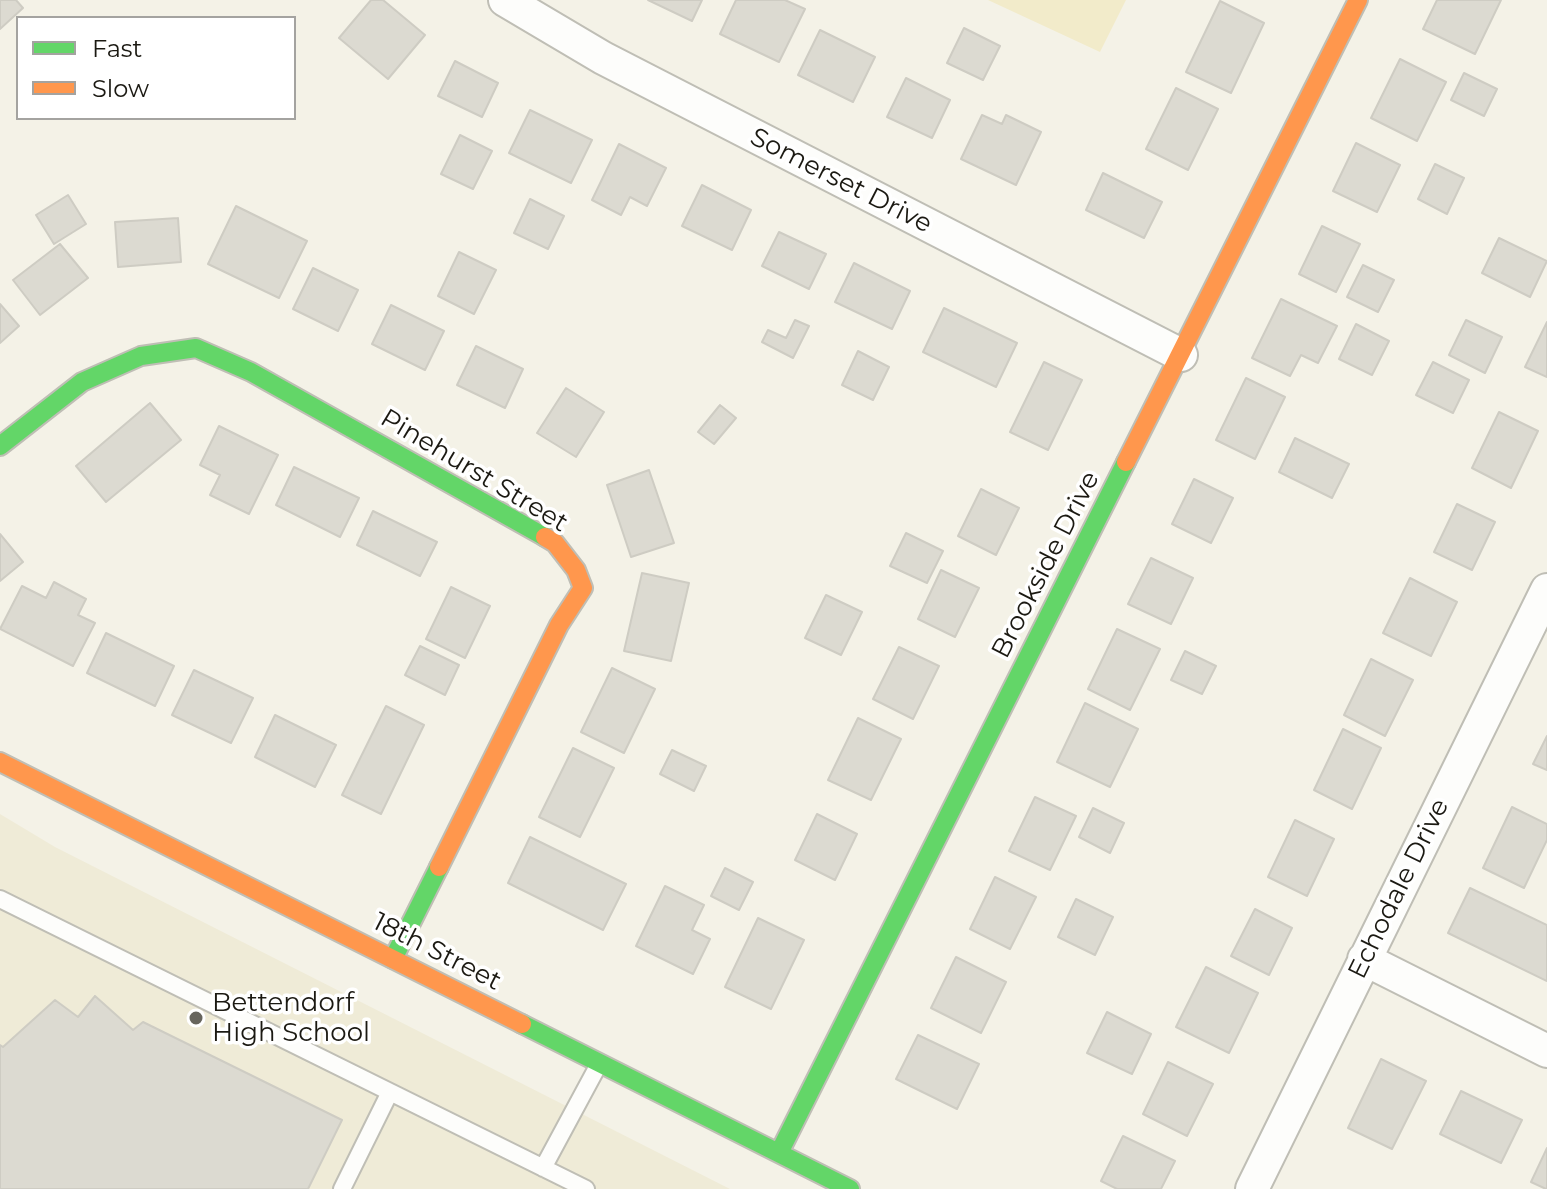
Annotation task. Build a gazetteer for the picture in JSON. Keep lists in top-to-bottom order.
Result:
{
  "streets": {
    "street": [
      "Somerset Drive",
      "Pinehurst Street",
      "Brookside Drive",
      "Echodale Drive",
      "18th Street"
    ]
  },
  "crossings": [
    ["Somerset Drive", "Brookside Drive"],
    ["Pinehurst Street", "18th Street"],
    ["Brookside Drive", "18th Street"]
  ],
  "places": ["Bettendorf High School"],
  "legend": ["Fast", "Slow"]
}
